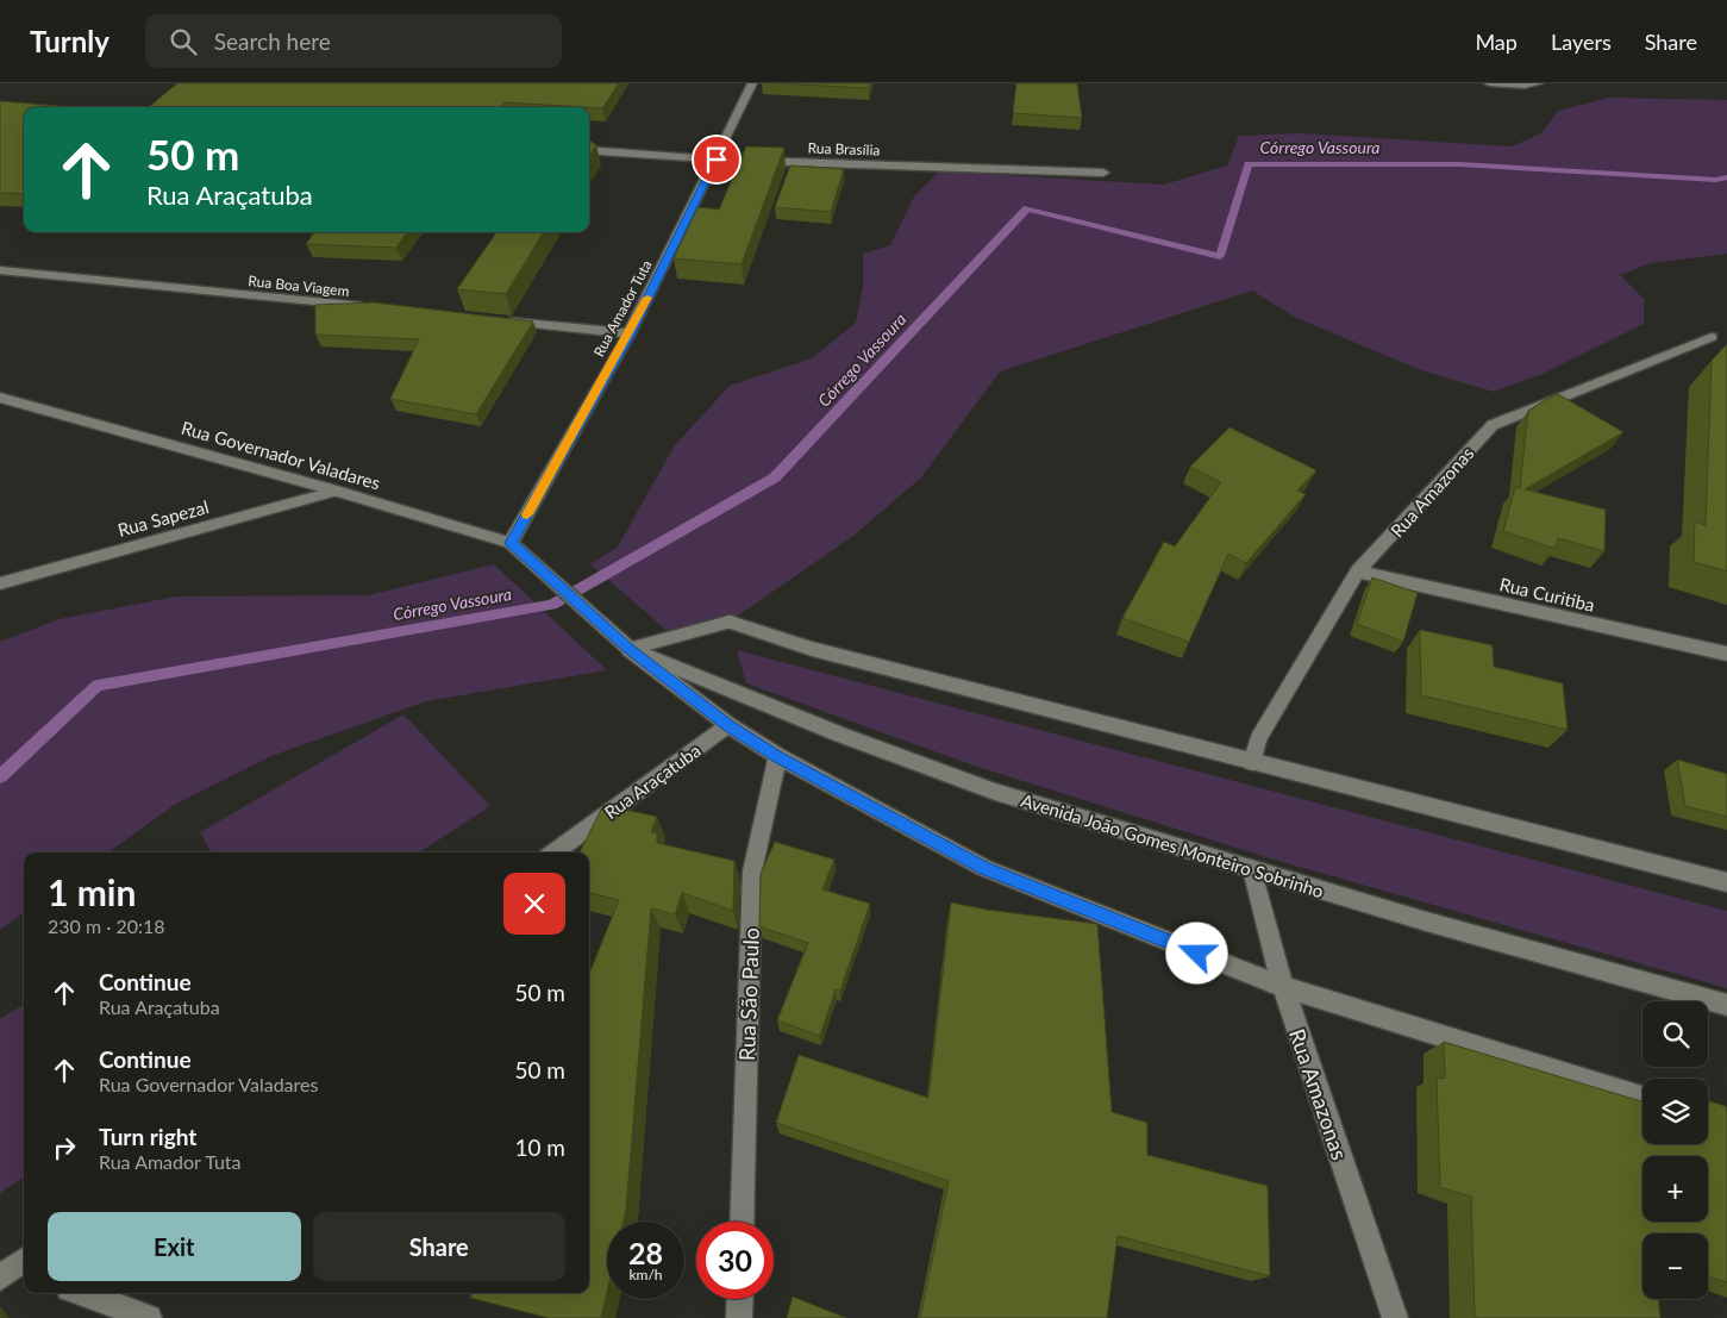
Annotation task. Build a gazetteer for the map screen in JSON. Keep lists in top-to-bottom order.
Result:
{
  "streets": {
    "street": [
      "Rua Brasília",
      "Rua Boa Viagem",
      "Rua Amador Tuta",
      "Rua Governador Valadares",
      "Rua Amazonas",
      "Rua Sapezal",
      "Rua Curitiba",
      "Rua Araçatuba",
      "Avenida João Gomes Monteiro Sobrinho",
      "Rua São Paulo"
    ]
  },
  "crossings": [
    ["Rua Brasília", "Rua Amador Tuta"],
    ["Rua Amador Tuta", "Rua Governador Valadares"],
    ["Rua Governador Valadares", "Rua Sapezal"],
    ["Rua Governador Valadares", "Avenida João Gomes Monteiro Sobrinho"],
    ["Rua Amazonas", "Rua Curitiba"],
    ["Rua Amazonas", "Avenida João Gomes Monteiro Sobrinho"]
  ],
  "water": ["Córrego Vassoura"],
  "page": {
    "header": "Turnly",
    "search": "Search here",
    "nav": ["Map", "Layers", "Share"],
    "turn": ["50 m", "Rua Araçatuba"],
    "heading": ["1 min", "230 m · 20:18"],
    "list": [
      {
        "name": "Continue",
        "note": "Rua Araçatuba",
        "value": "50 m"
      },
      {
        "name": "Continue",
        "note": "Rua Governador Valadares",
        "value": "50 m"
      },
      {
        "name": "Turn right",
        "note": "Rua Amador Tuta",
        "value": "10 m"
      }
    ],
    "map_buttons": ["+", "−"],
    "buttons": ["Exit", "Share"],
    "speed": "28 km/h",
    "limit": "30"
  }
}
